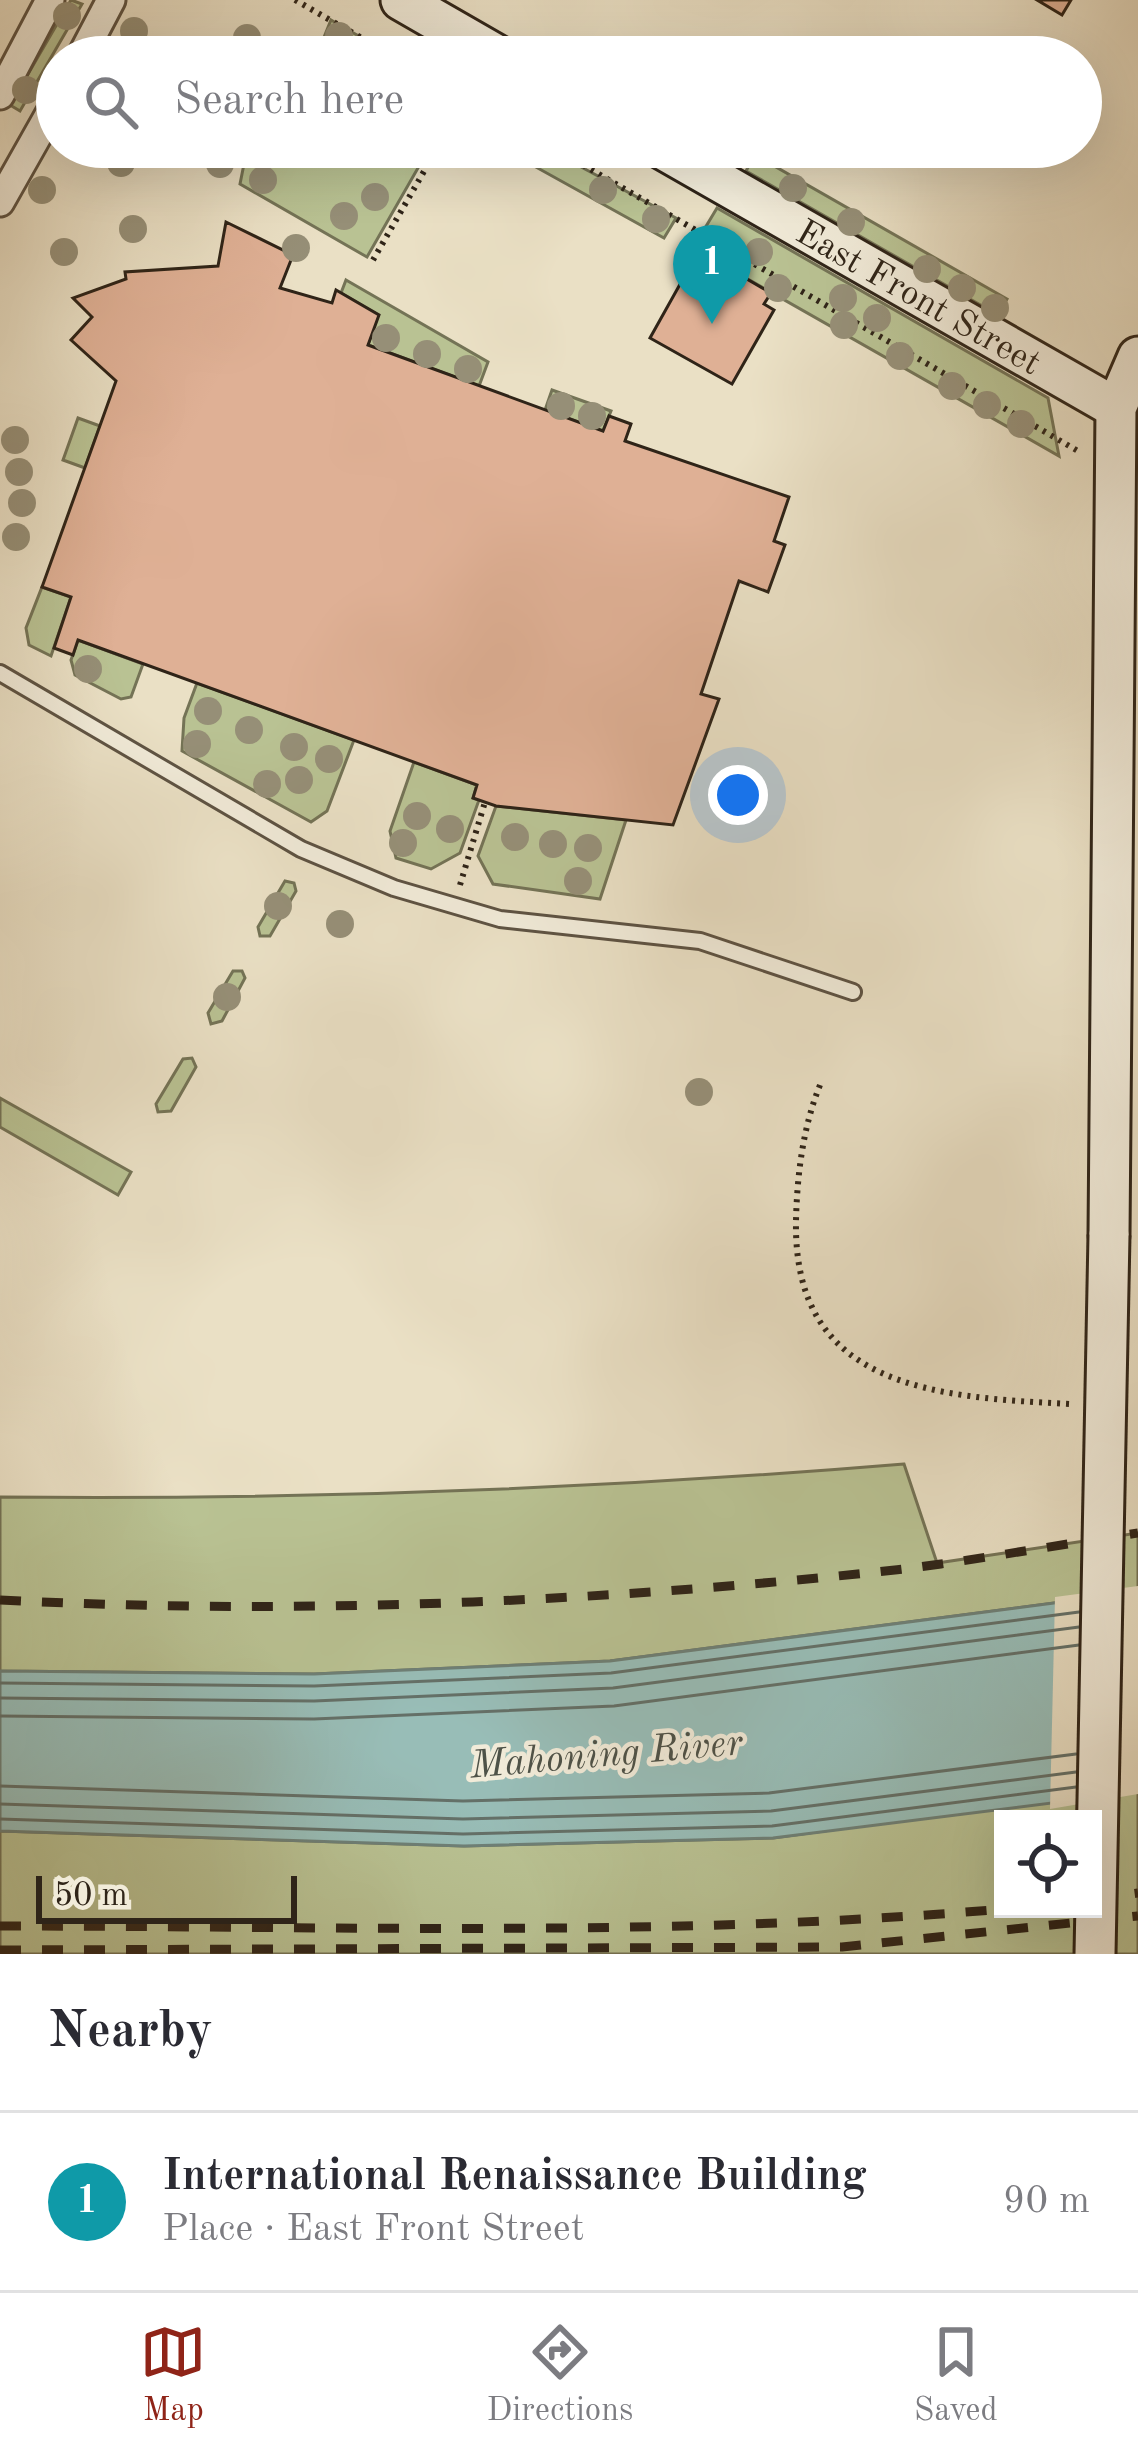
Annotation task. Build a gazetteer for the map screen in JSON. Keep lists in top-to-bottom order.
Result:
{
  "streets": {
    "main road": ["East Front Street"]
  },
  "water": ["Mahoning River"],
  "scale_bar": "50 m",
  "page": {
    "search": "Search here",
    "pins": "1",
    "scale": "50 m",
    "heading": "Nearby",
    "list": [
      {
        "mark": "1",
        "name": "International Renaissance Building",
        "note": "Place · East Front Street",
        "value": "90 m"
      }
    ],
    "nav": ["Map", "Directions", "Saved"]
  }
}
